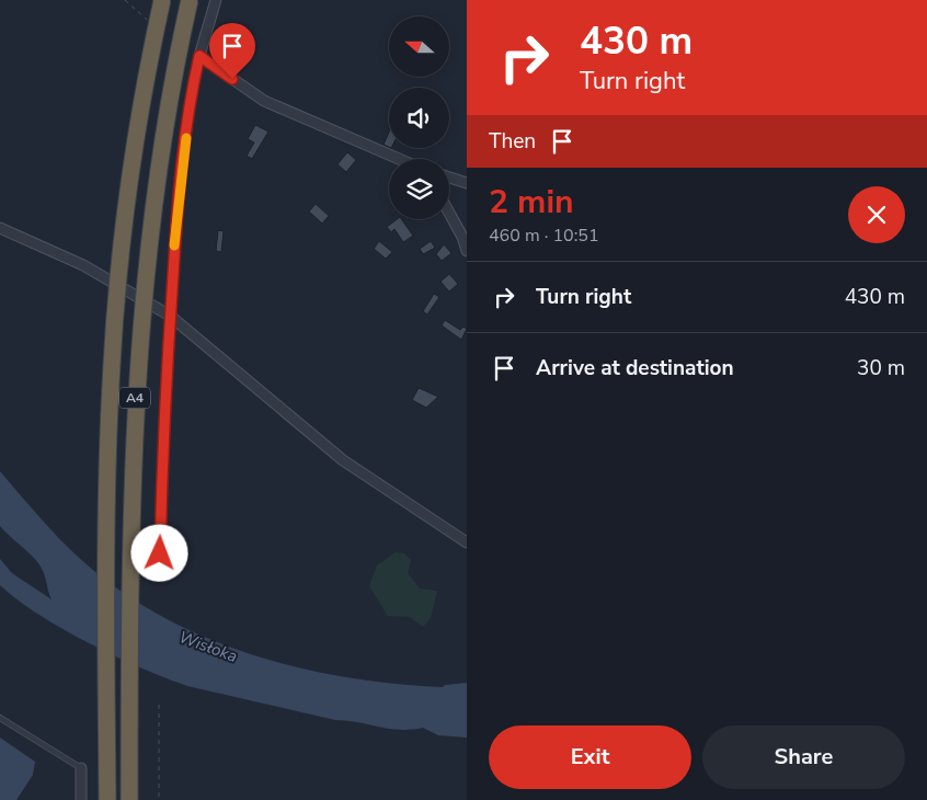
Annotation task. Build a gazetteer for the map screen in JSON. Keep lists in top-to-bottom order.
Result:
{
  "streets": {
    "highway": ["A4"]
  },
  "water": ["Wisłoka"],
  "north": "left",
  "page": {
    "turn": ["430 m", "Turn right"],
    "then": "Then",
    "heading": ["2 min", "460 m · 10:51"],
    "list": [
      {
        "name": "Turn right",
        "value": "430 m"
      },
      {
        "name": "Arrive at destination",
        "value": "30 m"
      }
    ],
    "buttons": ["Exit", "Share"]
  }
}
